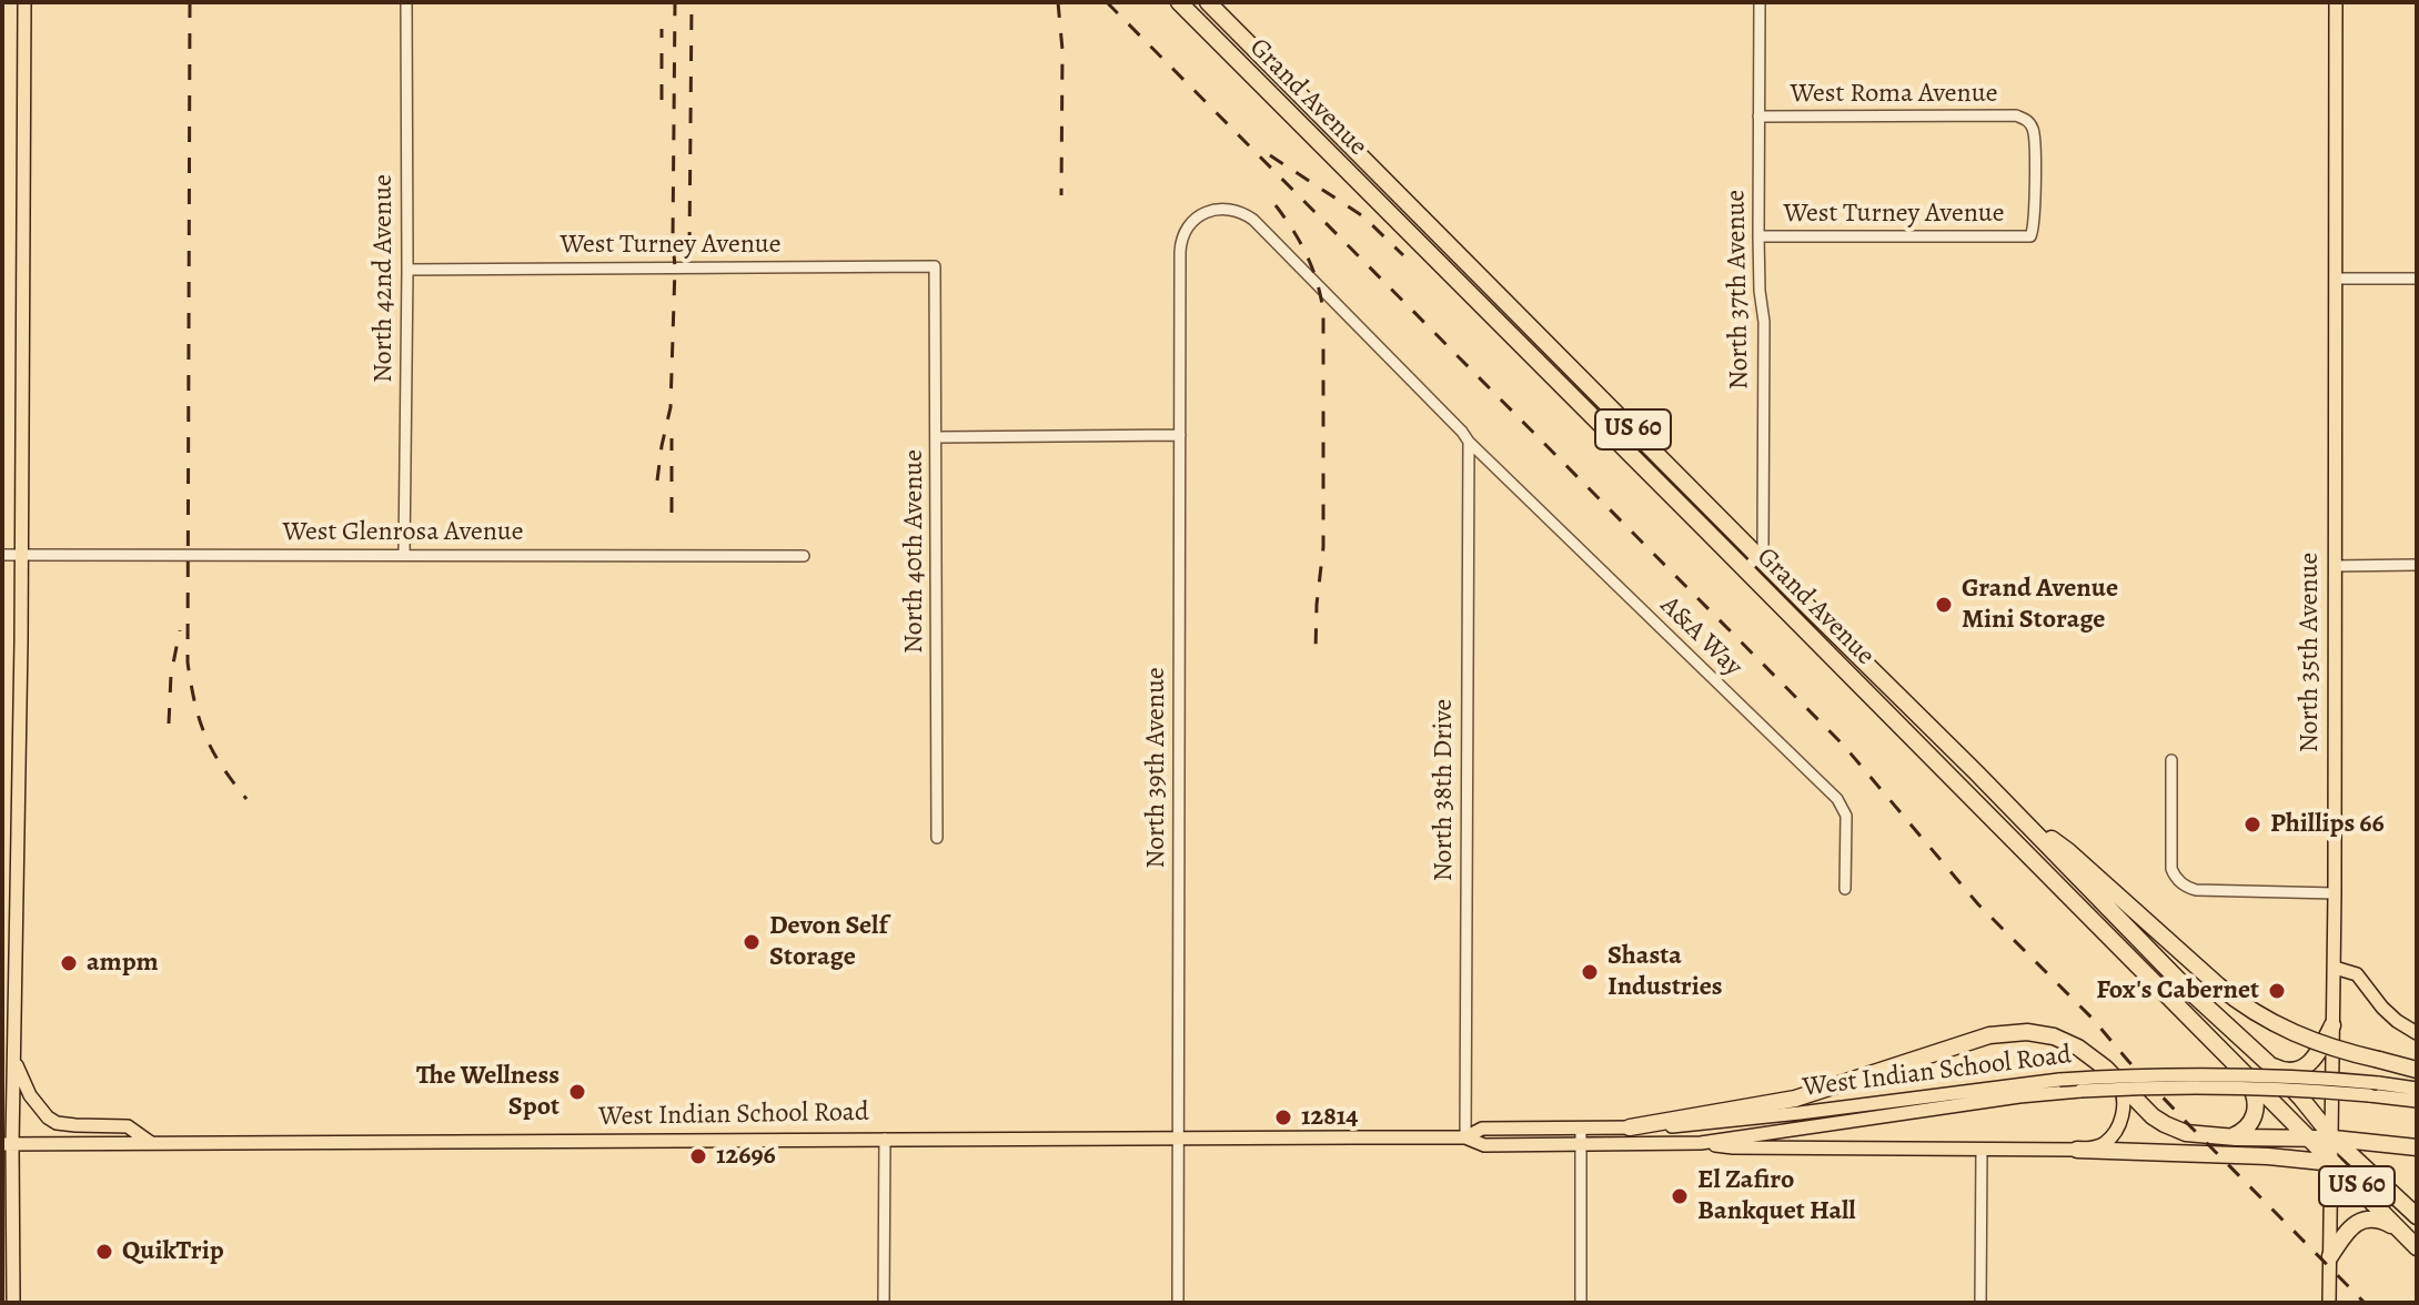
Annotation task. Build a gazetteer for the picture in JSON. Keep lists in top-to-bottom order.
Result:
{
  "streets": {
    "highway": ["Grand Avenue", "US 60"],
    "main road": ["North 35th Avenue", "West Indian School Road"],
    "street": [
      "West Roma Avenue",
      "West Turney Avenue",
      "North 42nd Avenue",
      "North 37th Avenue",
      "West Glenrosa Avenue",
      "North 40th Avenue",
      "A&A Way",
      "North 39th Avenue",
      "North 38th Drive"
    ]
  },
  "crossings": [
    ["West Roma Avenue", "West Turney Avenue"],
    ["West Roma Avenue", "North 37th Avenue"],
    ["Grand Avenue", "North 37th Avenue"],
    ["Grand Avenue", "North 35th Avenue"],
    ["West Turney Avenue", "North 42nd Avenue"],
    ["West Turney Avenue", "North 37th Avenue"],
    ["West Turney Avenue", "North 40th Avenue"],
    ["North 42nd Avenue", "West Glenrosa Avenue"],
    ["A&A Way", "North 39th Avenue"],
    ["A&A Way", "North 38th Drive"],
    ["North 39th Avenue", "North 38th Drive"],
    ["North 39th Avenue", "West Indian School Road"],
    ["North 38th Drive", "West Indian School Road"]
  ],
  "places": [
    "Grand Avenue Mini Storage",
    "Phillips 66",
    "Devon Self Storage",
    "ampm",
    "Shasta Industries",
    "Fox's Cabernet",
    "The Wellness Spot",
    "12814",
    "12696",
    "El Zafiro Bankquet Hall",
    "QuikTrip"
  ]
}
